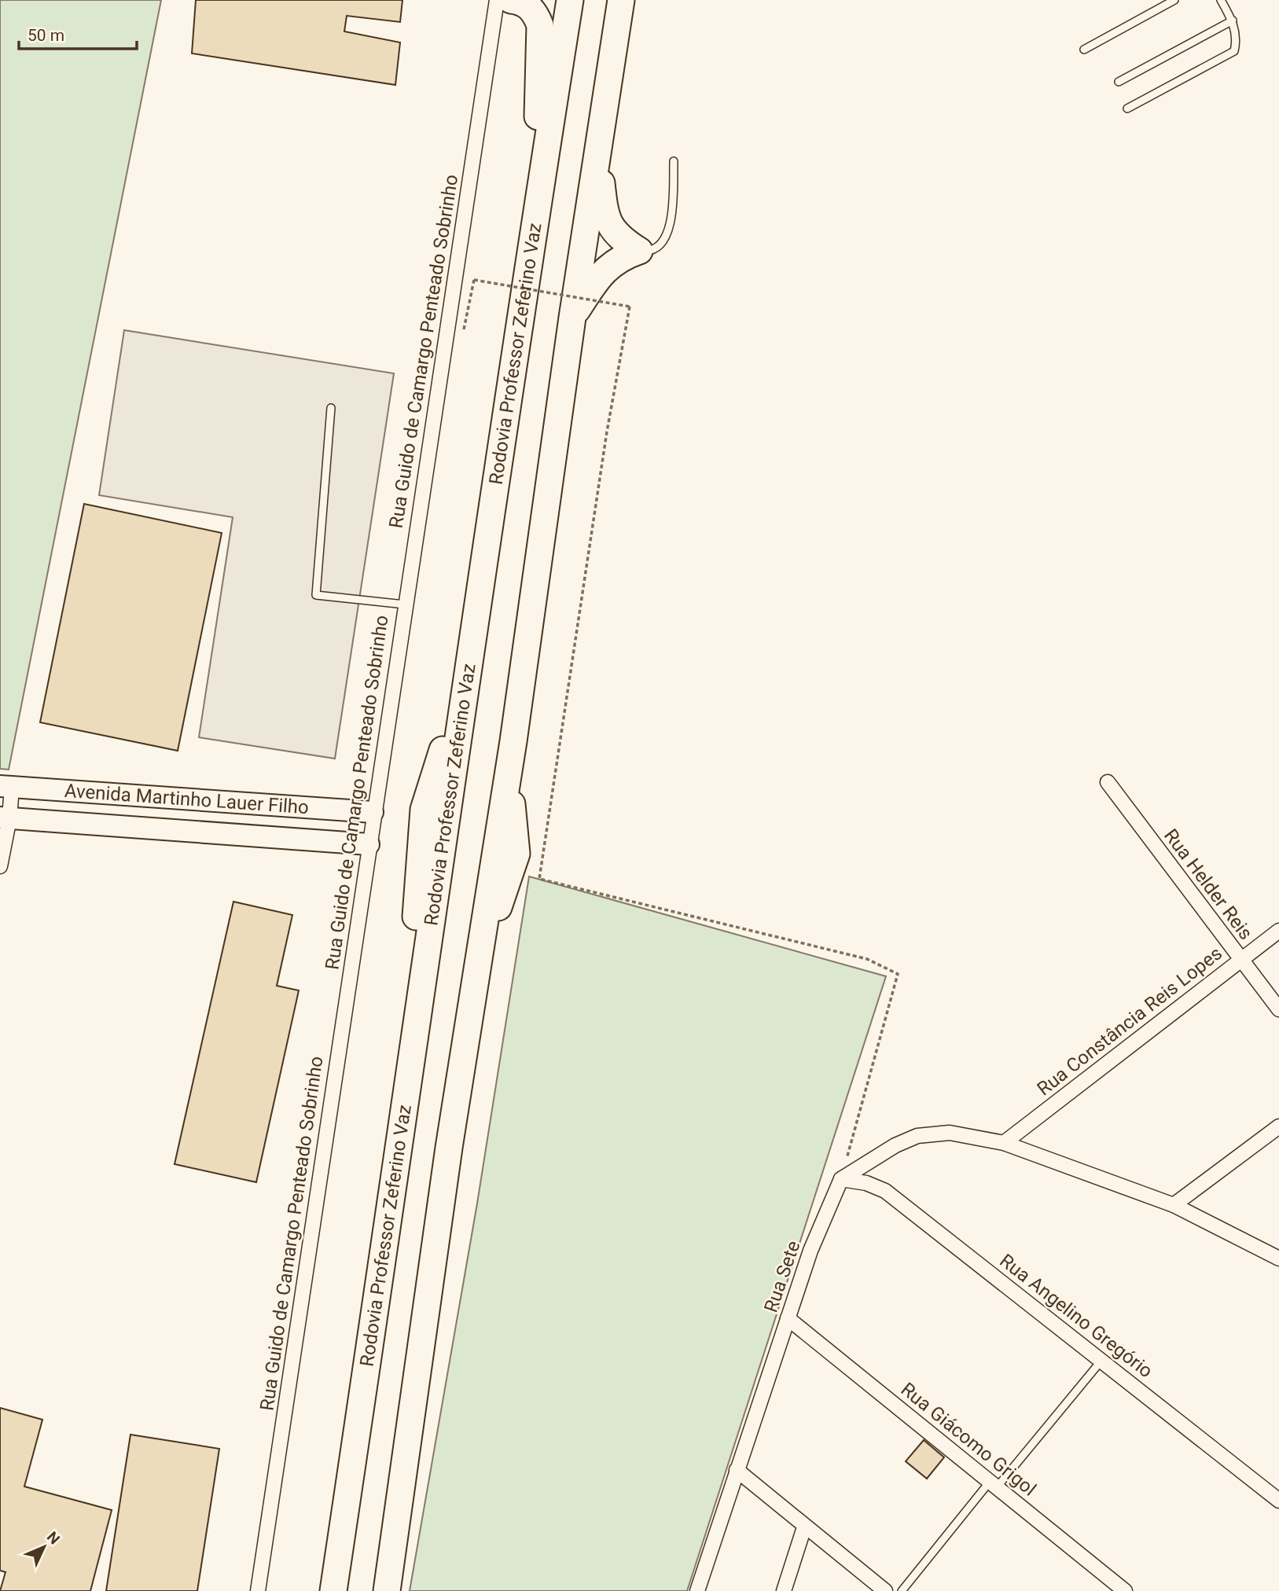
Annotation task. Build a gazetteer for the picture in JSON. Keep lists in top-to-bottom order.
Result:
{
  "streets": {
    "highway": ["Rodovia Professor Zeferino Vaz"],
    "street": [
      "Rua Guido de Camargo Penteado Sobrinho",
      "Avenida Martinho Lauer Filho",
      "Rua Helder Reis",
      "Rua Constância Reis Lopes",
      "Rua Sete",
      "Rua Angelino Gregório",
      "Rua Giácomo Grigol"
    ]
  },
  "crossings": [
    ["Rua Guido de Camargo Penteado Sobrinho", "Avenida Martinho Lauer Filho"],
    ["Rua Helder Reis", "Rua Constância Reis Lopes"],
    ["Rua Sete", "Rua Angelino Gregório"],
    ["Rua Sete", "Rua Giácomo Grigol"]
  ],
  "scale_bar": "50 m",
  "north": "top right"
}
